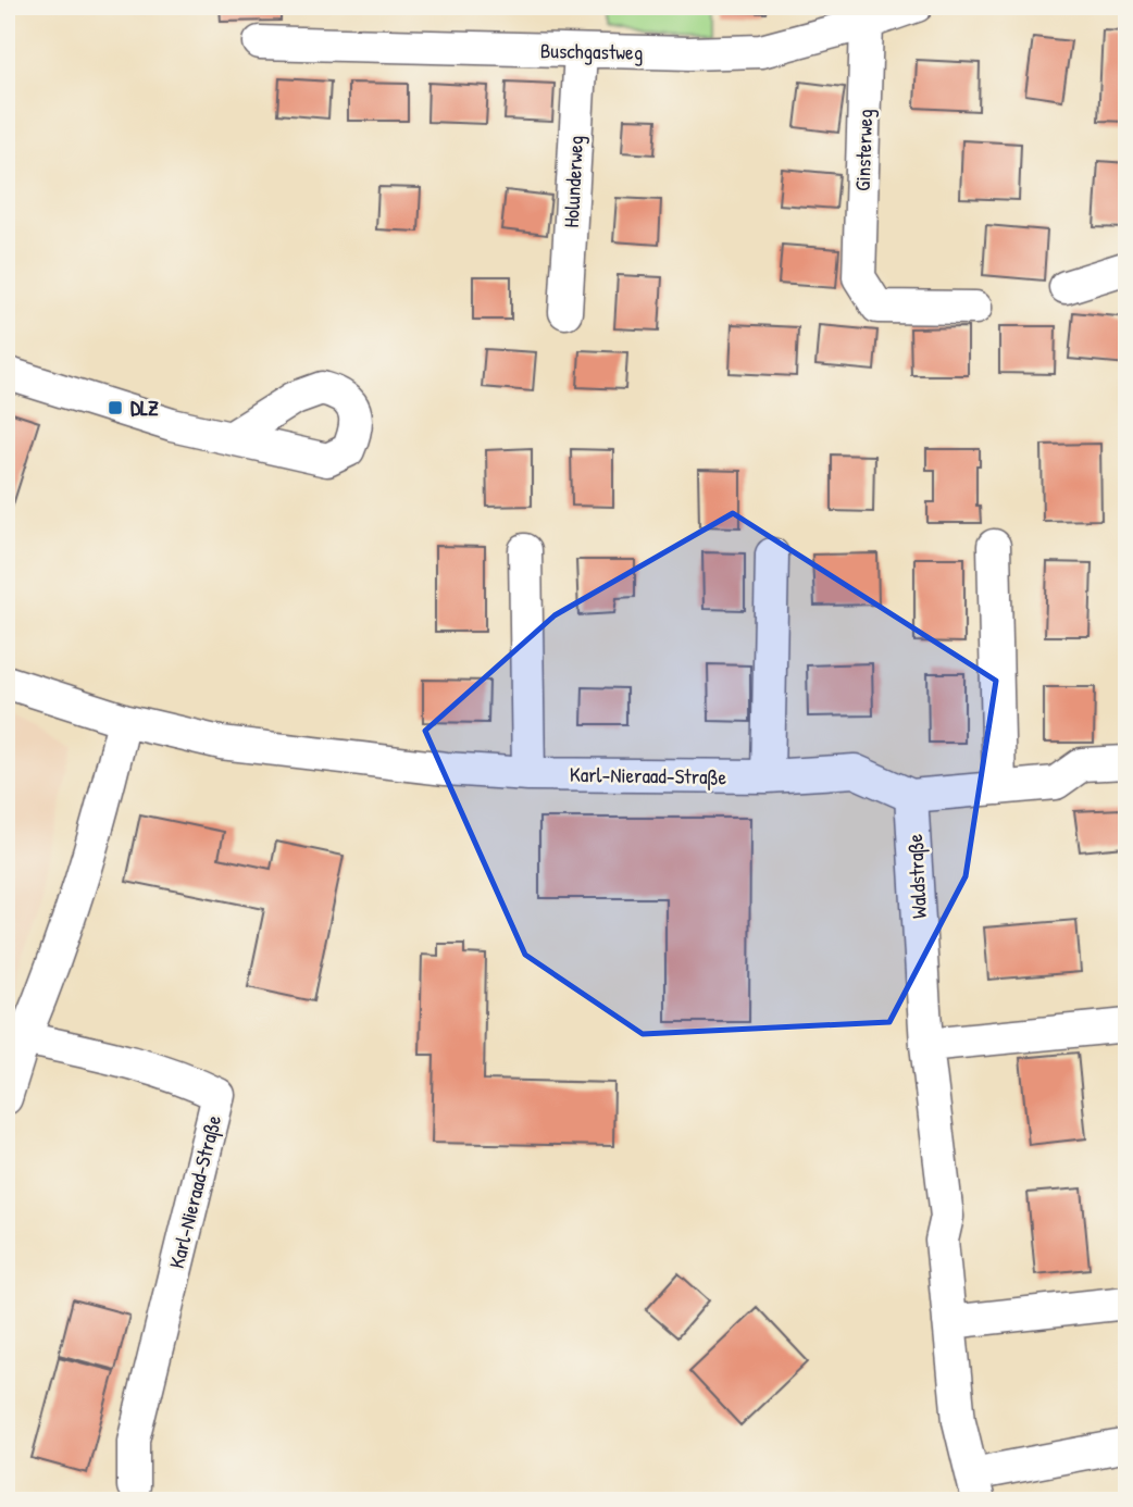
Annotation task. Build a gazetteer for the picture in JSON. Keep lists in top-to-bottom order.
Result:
{
  "streets": {
    "street": [
      "Buschgastweg",
      "Ginsterweg",
      "Holunderweg",
      "Karl-Nieraad-Straße",
      "Waldstraße"
    ]
  },
  "crossings": [
    ["Buschgastweg", "Ginsterweg"],
    ["Buschgastweg", "Holunderweg"],
    ["Karl-Nieraad-Straße", "Waldstraße"]
  ],
  "places": {
    "transit": ["DLZ"]
  }
}
